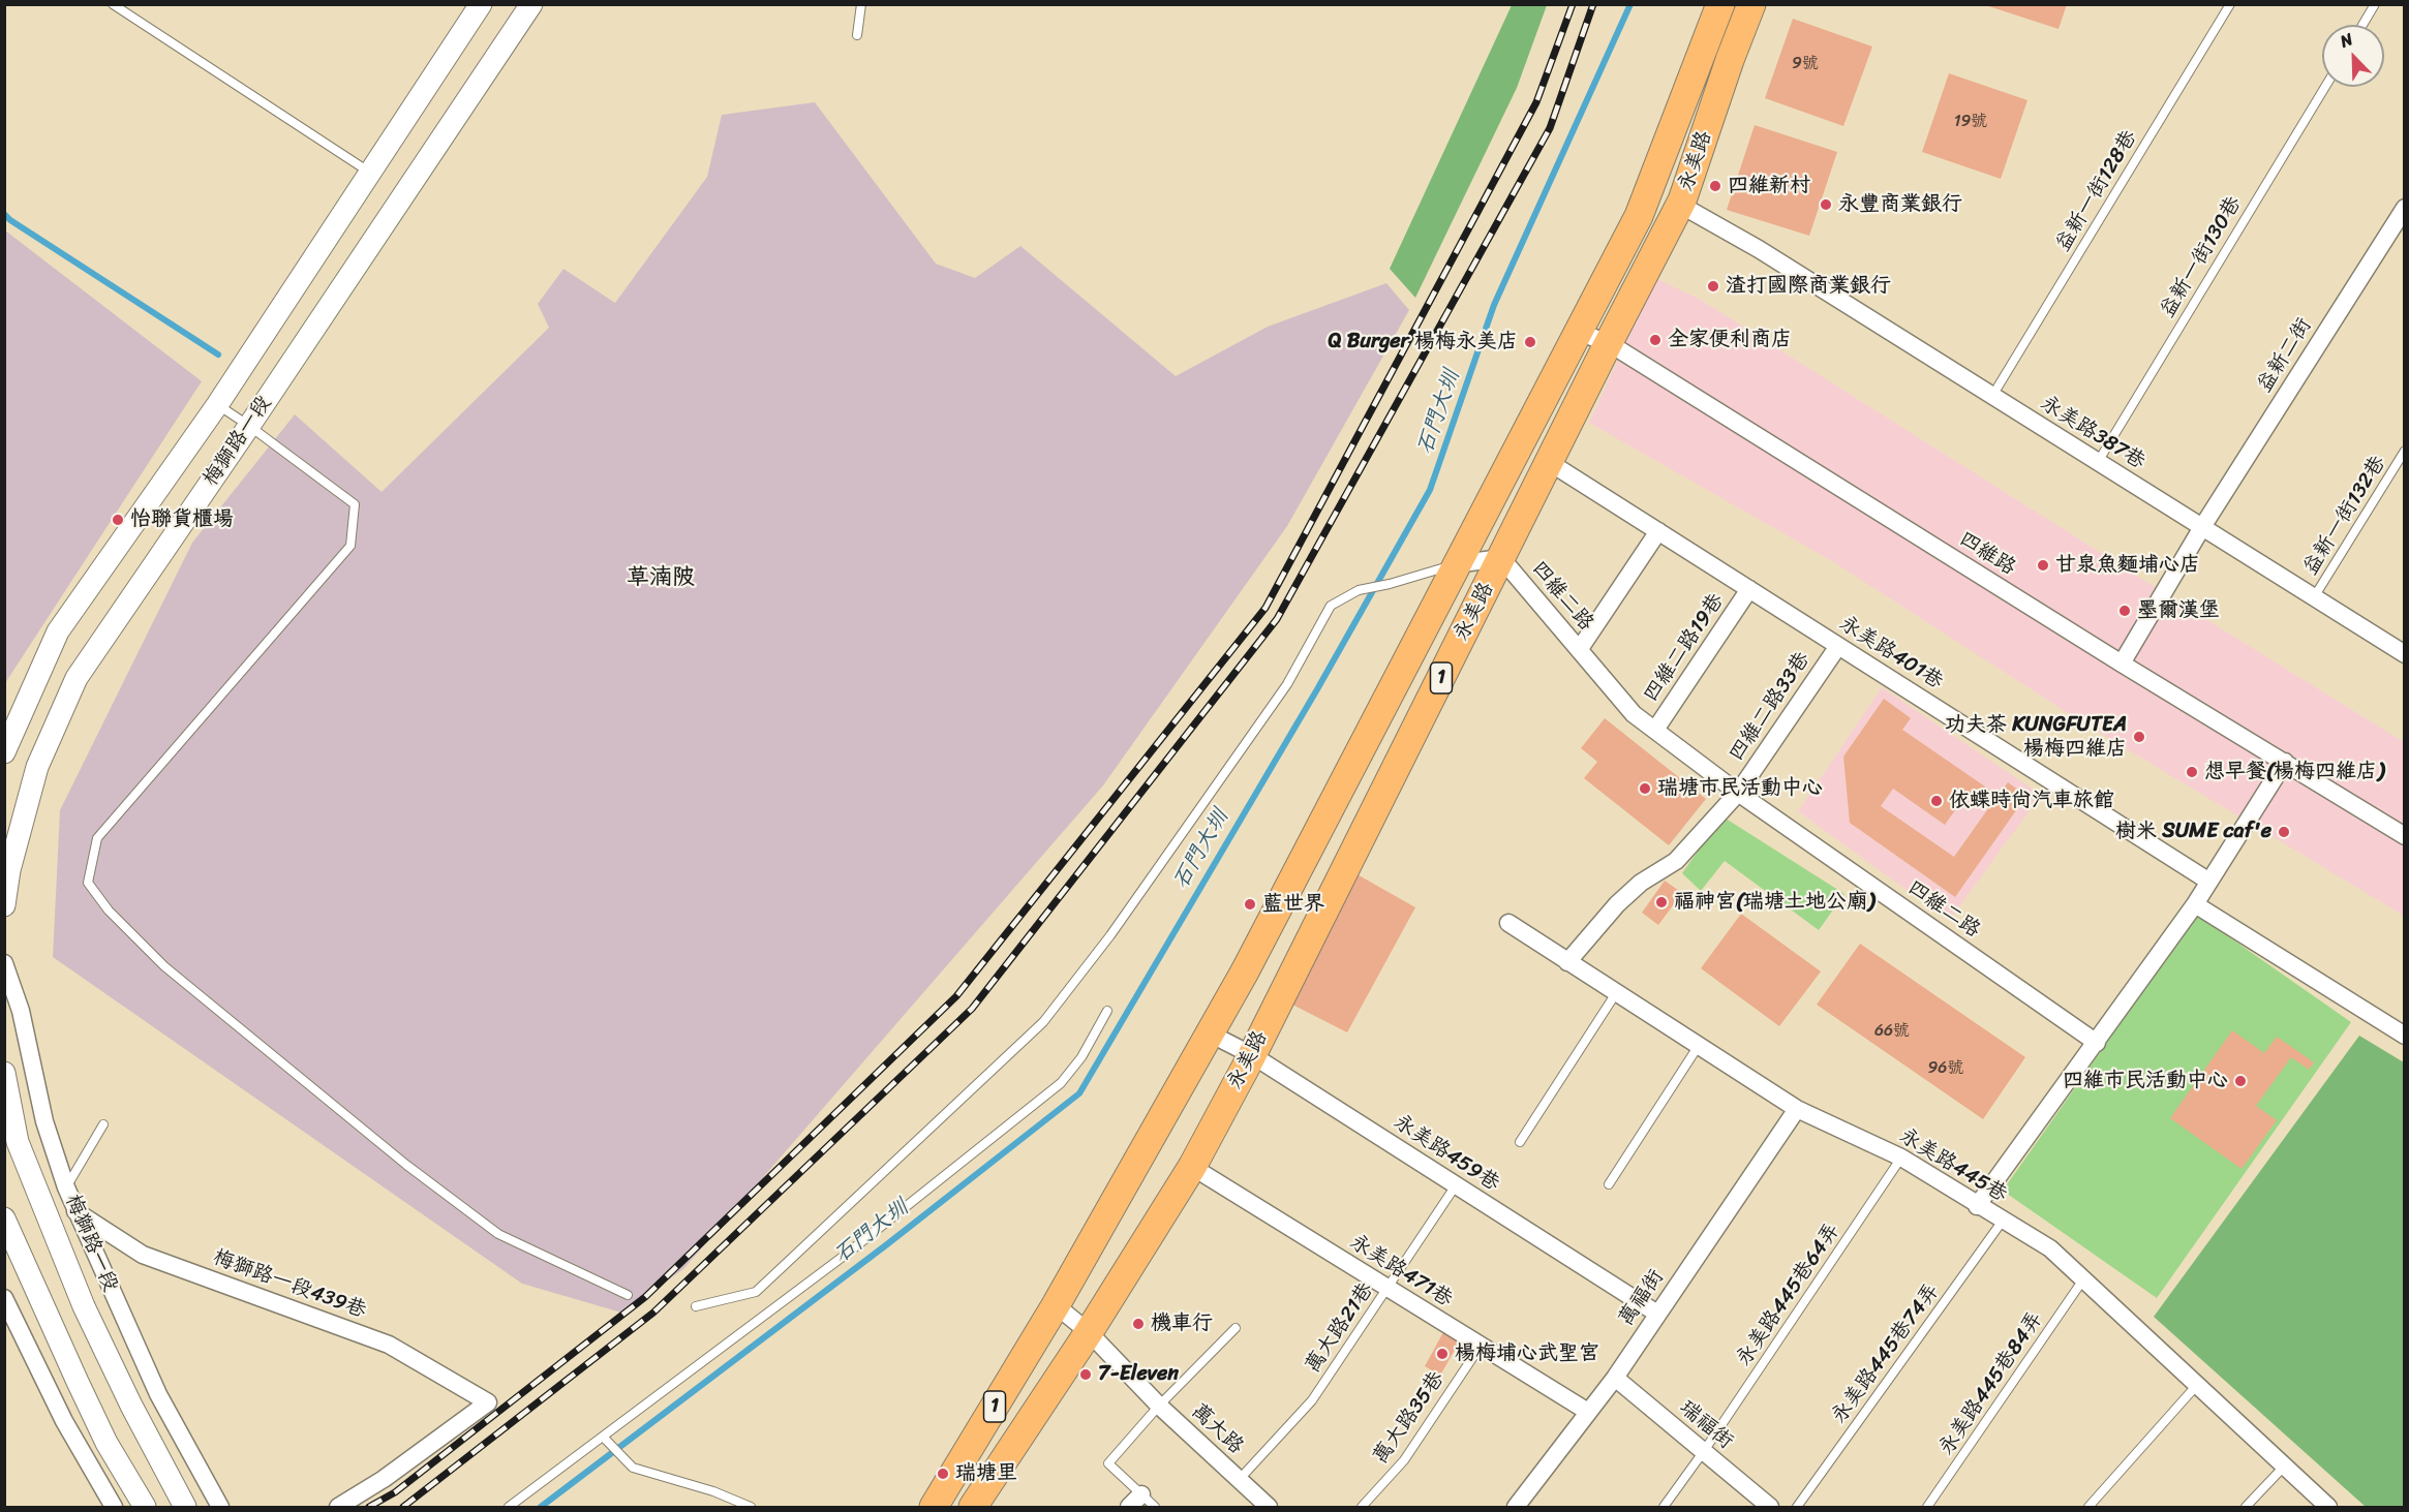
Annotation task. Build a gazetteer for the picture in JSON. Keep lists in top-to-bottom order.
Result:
{
  "streets": {
    "main road": ["永美路", "1"],
    "street": [
      "益新二街",
      "永美路387巷",
      "梅獅路一段",
      "四維路",
      "四維二路",
      "四維二路19巷",
      "永美路401巷",
      "四維二路33巷",
      "永美路459巷",
      "永美路445巷",
      "永美路471巷",
      "梅獅路一段439巷",
      "萬福街",
      "瑞福街",
      "萬大路"
    ],
    "lane": [
      "益新一街128巷",
      "益新一街130巷",
      "益新一街132巷",
      "永美路445巷64弄",
      "萬大路21巷",
      "永美路445巷74弄",
      "永美路445巷84弄",
      "萬大路35巷"
    ]
  },
  "crossings": [
    ["永美路", "永美路387巷"],
    ["永美路", "四維路"],
    ["永美路", "四維二路"],
    ["永美路", "永美路401巷"],
    ["永美路", "1"],
    ["永美路", "永美路459巷"],
    ["永美路", "永美路471巷"],
    ["永美路", "萬大路"],
    ["益新一街128巷", "永美路387巷"],
    ["益新一街130巷", "永美路387巷"],
    ["益新二街", "永美路387巷"],
    ["益新二街", "四維路"],
    ["永美路387巷", "益新一街132巷"],
    ["梅獅路一段", "梅獅路一段439巷"],
    ["四維二路", "四維二路19巷"],
    ["四維二路", "四維二路33巷"],
    ["四維二路19巷", "永美路401巷"],
    ["永美路401巷", "四維二路33巷"],
    ["1", "萬大路"],
    ["四維二路33巷", "永美路445巷"],
    ["永美路459巷", "萬福街"],
    ["永美路459巷", "萬大路21巷"],
    ["永美路445巷", "永美路445巷64弄"],
    ["永美路445巷", "萬福街"],
    ["永美路445巷", "永美路445巷74弄"],
    ["永美路445巷", "永美路445巷84弄"],
    ["永美路471巷", "萬福街"],
    ["永美路471巷", "萬大路21巷"],
    ["永美路471巷", "萬大路35巷"],
    ["永美路445巷64弄", "瑞福街"],
    ["萬福街", "瑞福街"],
    ["萬大路21巷", "萬大路"]
  ],
  "districts": ["草湳陂"],
  "water": ["石門大圳"],
  "places": [
    "四維新村",
    "永豐商業銀行",
    "渣打國際商業銀行",
    "全家便利商店",
    "Q Burger 楊梅永美店",
    "怡聯貨櫃場",
    "甘泉魚麵埔心店",
    "墨爾漢堡",
    "功夫茶 KUNGFUTEA 楊梅四維店",
    "想早餐(楊梅四維店)",
    "瑞塘市民活動中心",
    "依蝶時尚汽車旅館",
    "樹米 SUME caf'e",
    "福神宮(瑞塘土地公廟)",
    "藍世界",
    "四維市民活動中心",
    "機車行",
    "楊梅埔心武聖宮",
    "7-Eleven",
    "瑞塘里"
  ],
  "house_numbers": [
    "9號",
    "19號",
    "66號",
    "96號"
  ],
  "north": "top left"
}
